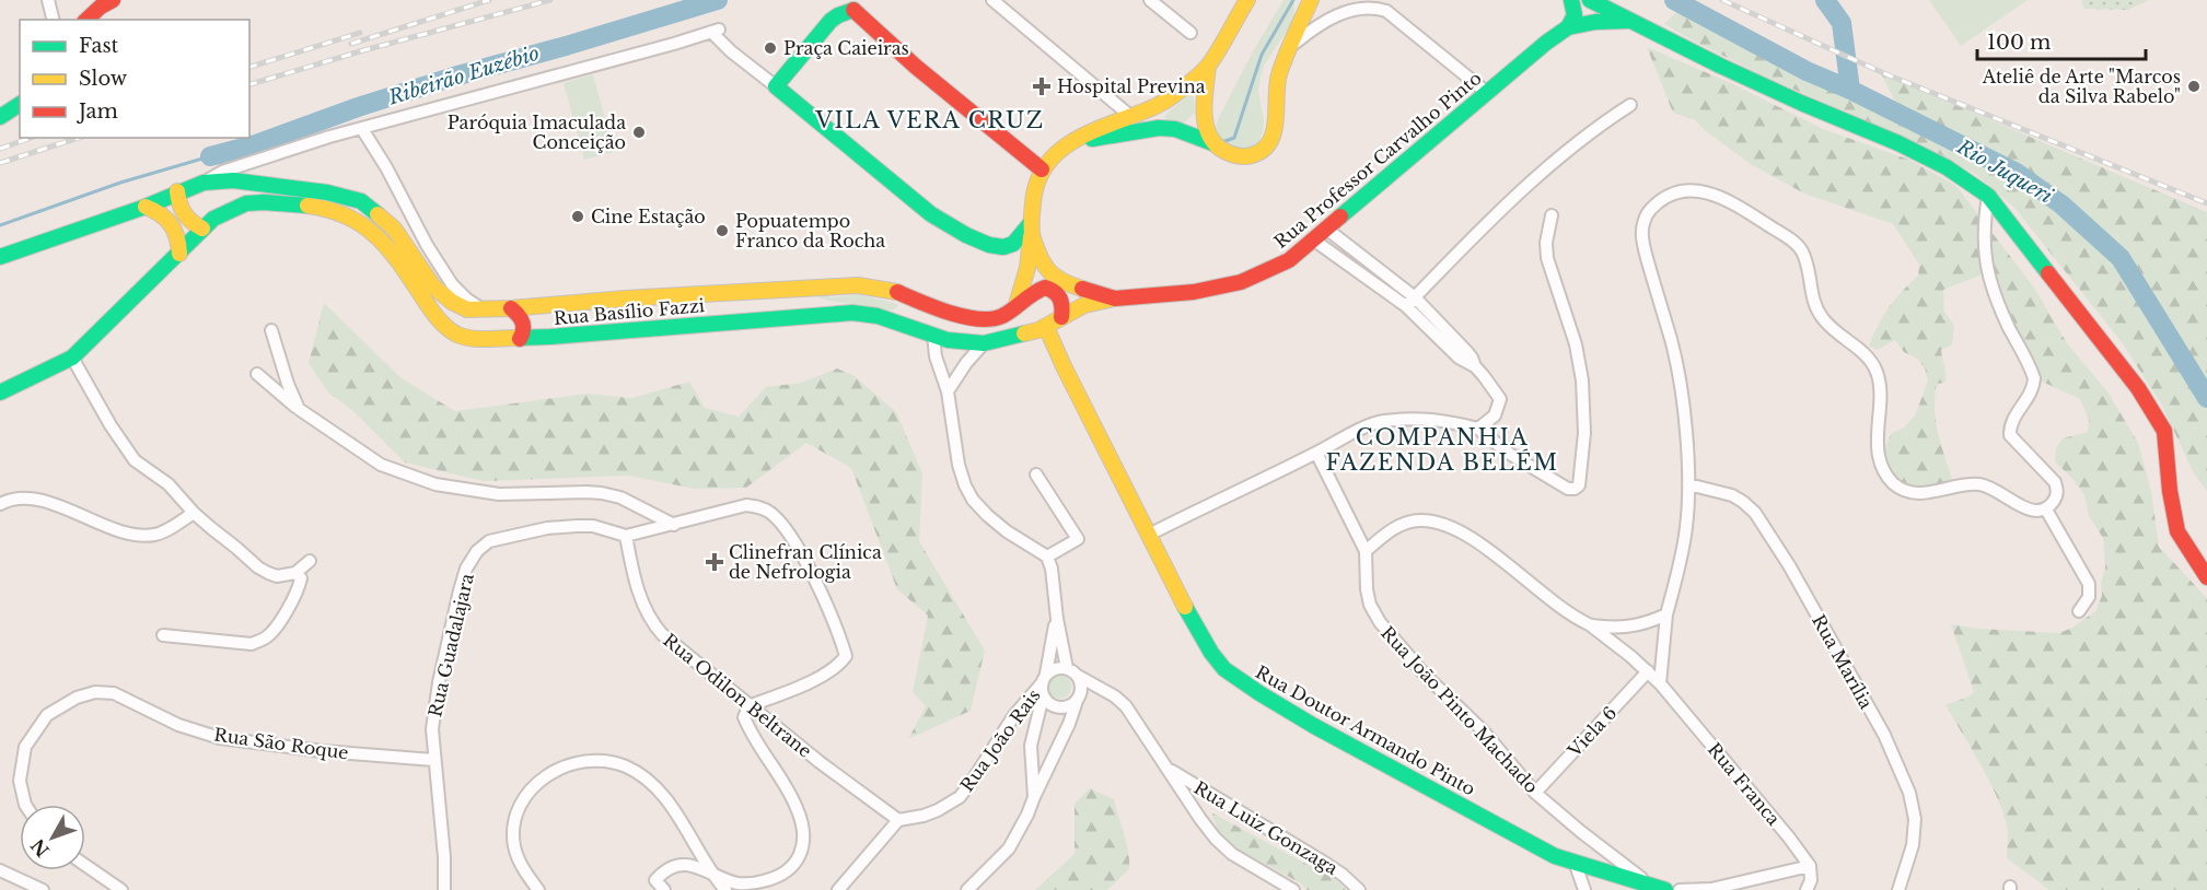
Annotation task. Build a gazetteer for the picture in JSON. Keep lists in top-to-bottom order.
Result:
{
  "streets": {
    "main road": ["Rua Professor Carvalho Pinto", "Rua Basílio Fazzi", "Rua Doutor Armando Pinto"],
    "street": [
      "Rua Guadalajara",
      "Rua Marília",
      "Rua Odilon Beltrane",
      "Rua João Pinto Machado",
      "Viela 6",
      "Rua João Rais",
      "Rua São Roque",
      "Rua Franca",
      "Rua Luiz Gonzaga"
    ]
  },
  "crossings": [
    ["Rua Professor Carvalho Pinto", "Rua Basílio Fazzi"],
    ["Rua Basílio Fazzi", "Rua Doutor Armando Pinto"],
    ["Rua Guadalajara", "Rua Odilon Beltrane"],
    ["Rua Guadalajara", "Rua São Roque"],
    ["Rua Odilon Beltrane", "Rua João Rais"],
    ["Rua João Pinto Machado", "Rua Doutor Armando Pinto"],
    ["Rua João Pinto Machado", "Viela 6"],
    ["Viela 6", "Rua Franca"]
  ],
  "districts": ["VILA VERA CRUZ", "COMPANHIA FAZENDA BELÉM"],
  "water": ["Ribeirão Euzébio", "Rio Juqueri"],
  "places": {
    "other": [
      "Praça Caieiras",
      "Ateliê de Arte \"Marcos da Silva Rabelo\"",
      "Paróquia Imaculada Conceição",
      "Cine Estação",
      "Popuatempo Franco da Rocha"
    ],
    "health": ["Hospital Previna", "Clinefran Clínica de Nefrologia"]
  },
  "legend": ["Fast", "Slow", "Jam"],
  "scale_bar": "100 m",
  "north": "bottom left"
}
